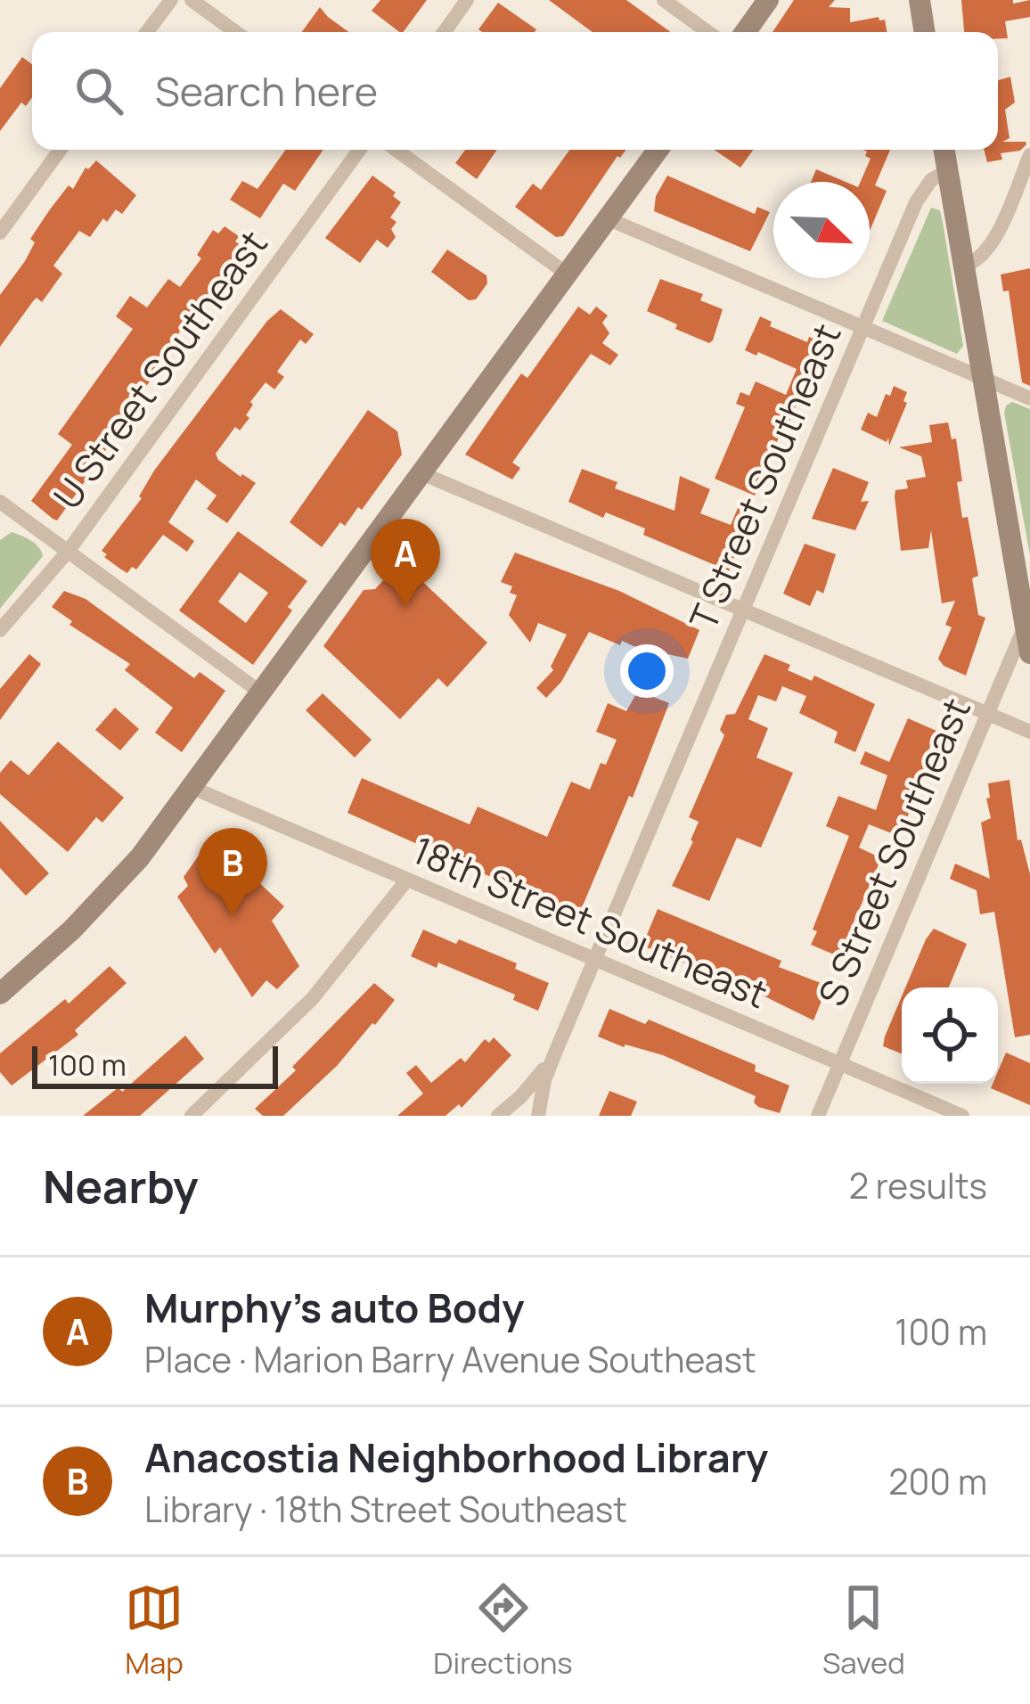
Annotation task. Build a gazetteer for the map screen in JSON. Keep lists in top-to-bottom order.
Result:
{
  "streets": {
    "street": [
      "U Street Southeast",
      "T Street Southeast",
      "S Street Southeast",
      "18th Street Southeast"
    ]
  },
  "crossings": [
    ["T Street Southeast", "18th Street Southeast"],
    ["S Street Southeast", "18th Street Southeast"]
  ],
  "scale_bar": "100 m",
  "north": "bottom right",
  "page": {
    "search": "Search here",
    "pins": ["A", "B"],
    "scale": "100 m",
    "heading": ["Nearby", "2 results"],
    "list": [
      {
        "mark": "A",
        "name": "Murphy's auto Body",
        "note": "Place · Marion Barry Avenue Southeast",
        "value": "100 m"
      },
      {
        "mark": "B",
        "name": "Anacostia Neighborhood Library",
        "note": "Library · 18th Street Southeast",
        "value": "200 m"
      }
    ],
    "nav": ["Map", "Directions", "Saved"]
  }
}
